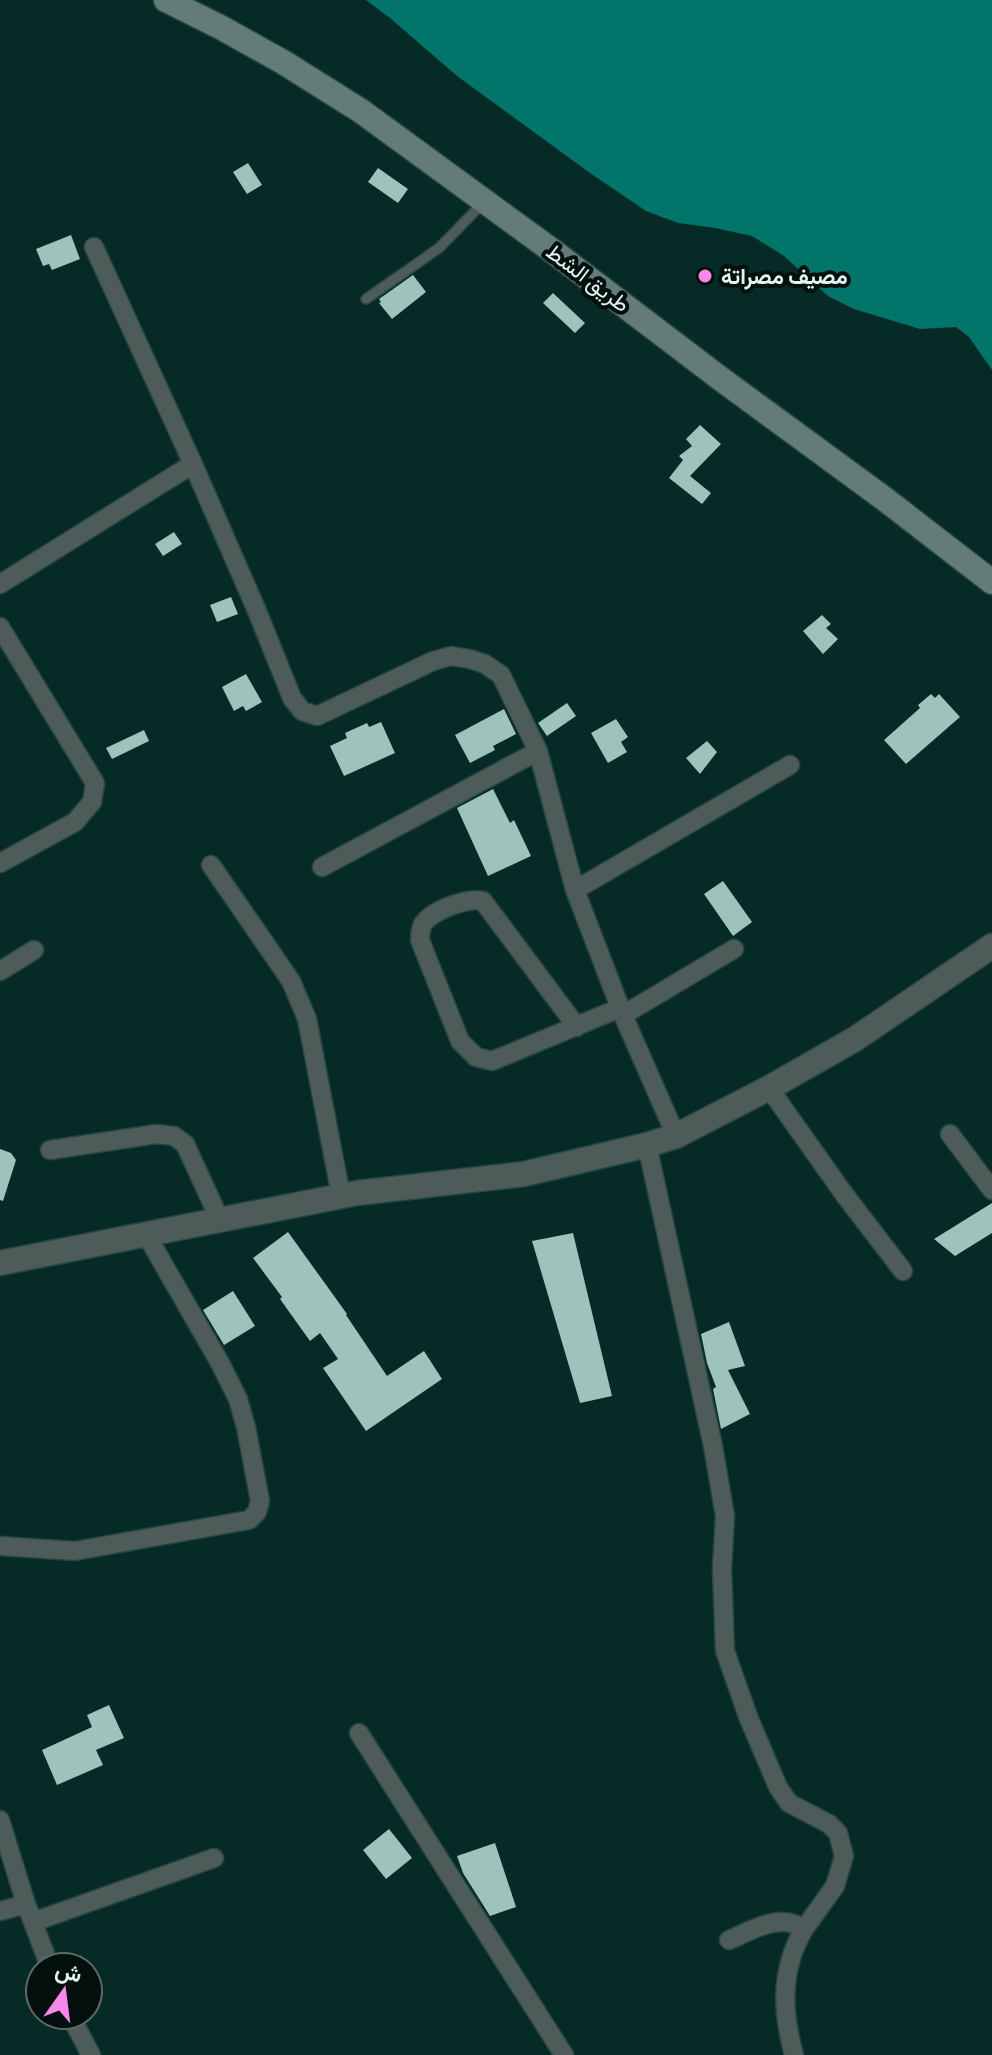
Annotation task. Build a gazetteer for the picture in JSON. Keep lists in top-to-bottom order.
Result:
{
  "streets": {
    "main road": ["طريق الشط"]
  },
  "places": ["مصيف مصراتة"],
  "north": "top"
}
